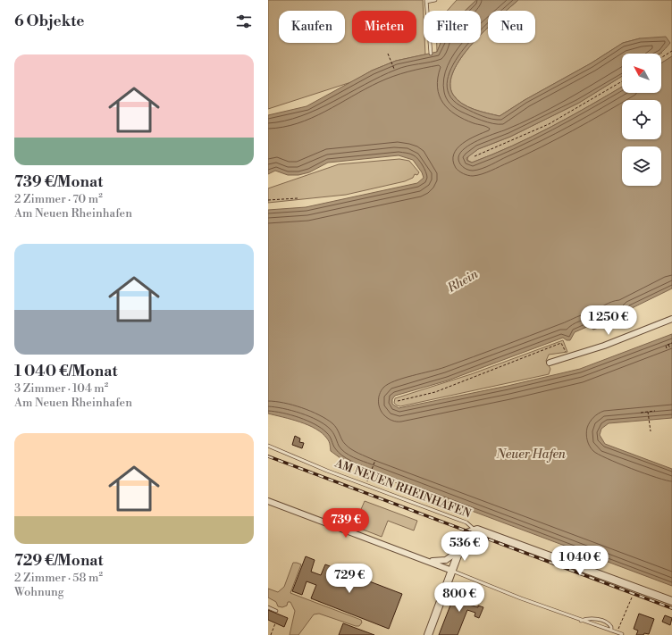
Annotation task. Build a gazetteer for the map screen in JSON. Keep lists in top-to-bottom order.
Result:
{
  "streets": {
    "street": ["AM NEUEN RHEINHAFEN"]
  },
  "water": ["Rhein", "Neuer Hafen"],
  "north": "top left",
  "page": {
    "heading": "6 Objekte",
    "chip": [
      "Kaufen",
      "Mieten",
      "Filter",
      "Neu"
    ],
    "list": [
      {
        "name": "739 €/Monat",
        "note": "2 Zimmer · 70 m² · Am Neuen Rheinhafen"
      },
      {
        "name": "1 040 €/Monat",
        "note": "3 Zimmer · 104 m² · Am Neuen Rheinhafen"
      },
      {
        "name": "729 €/Monat",
        "note": "2 Zimmer · 58 m² · Wohnung"
      }
    ],
    "price": [
      "1 250 €",
      "739 €",
      "536 €",
      "1 040 €",
      "729 €",
      "800 €"
    ]
  }
}
